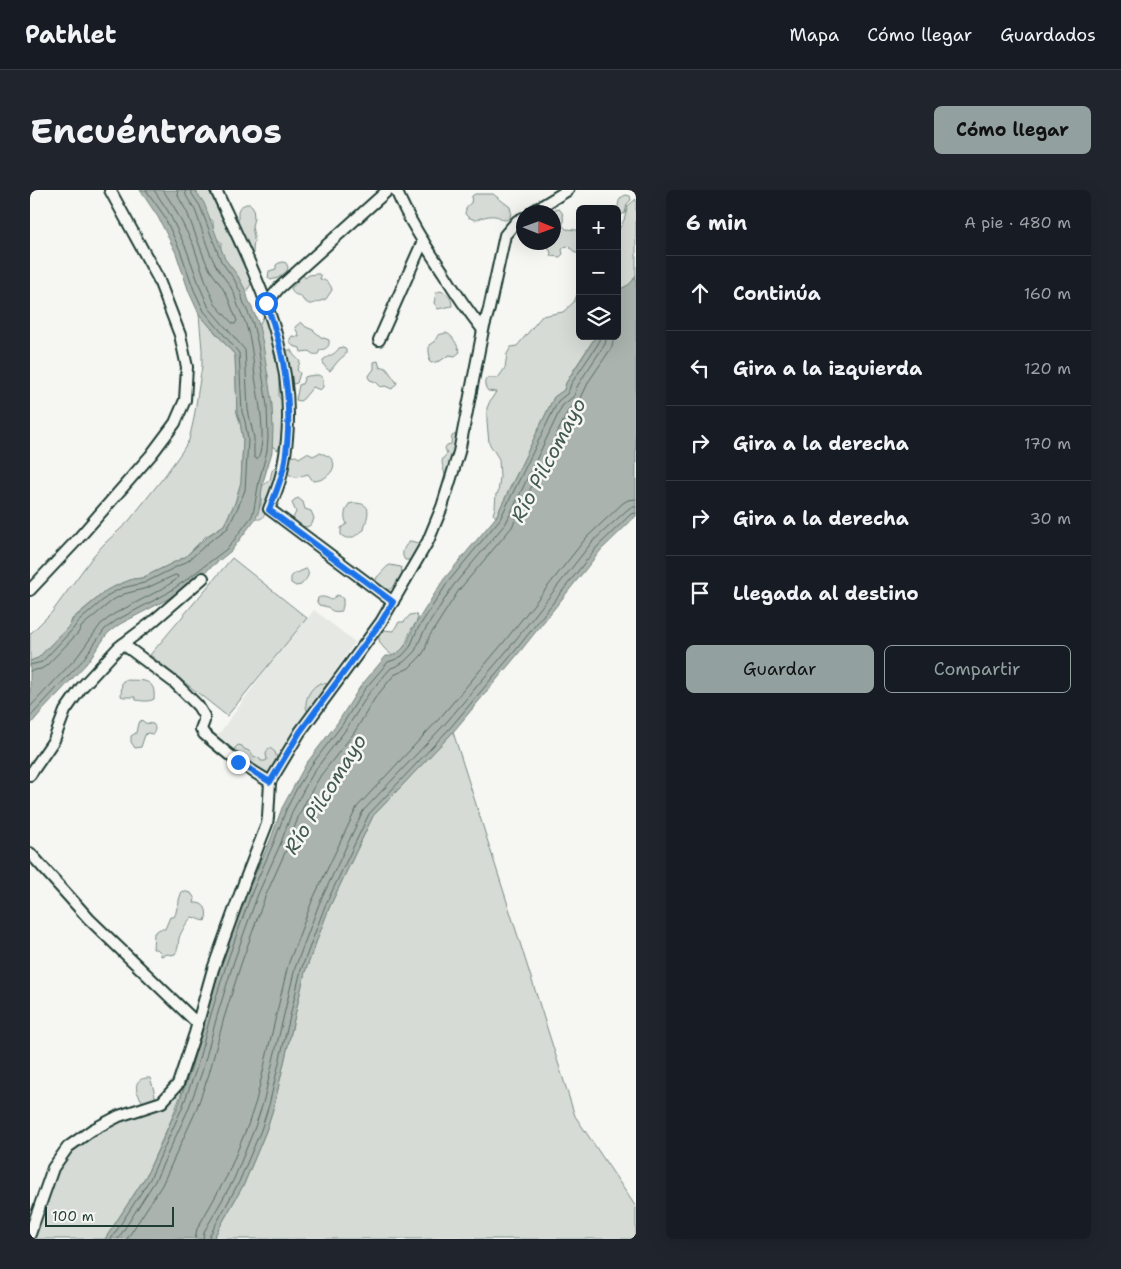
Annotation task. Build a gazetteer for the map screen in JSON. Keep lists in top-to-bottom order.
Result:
{
  "water": ["Río Pilcomayo"],
  "scale_bar": "100 m",
  "north": "right",
  "page": {
    "header": "Pathlet",
    "nav": ["Mapa", "Cómo llegar", "Guardados"],
    "buttons": [
      "Cómo llegar",
      ["Guardar", "Compartir"]
    ],
    "title": "Encuéntranos",
    "heading": ["6 min", "A pie · 480 m"],
    "map_buttons": ["+", "−"],
    "list": [
      ["Continúa", "160 m"],
      ["Gira a la izquierda", "120 m"],
      ["Gira a la derecha", "170 m"],
      ["Gira a la derecha", "30 m"],
      "Llegada al destino"
    ],
    "scale": "100 m"
  }
}
